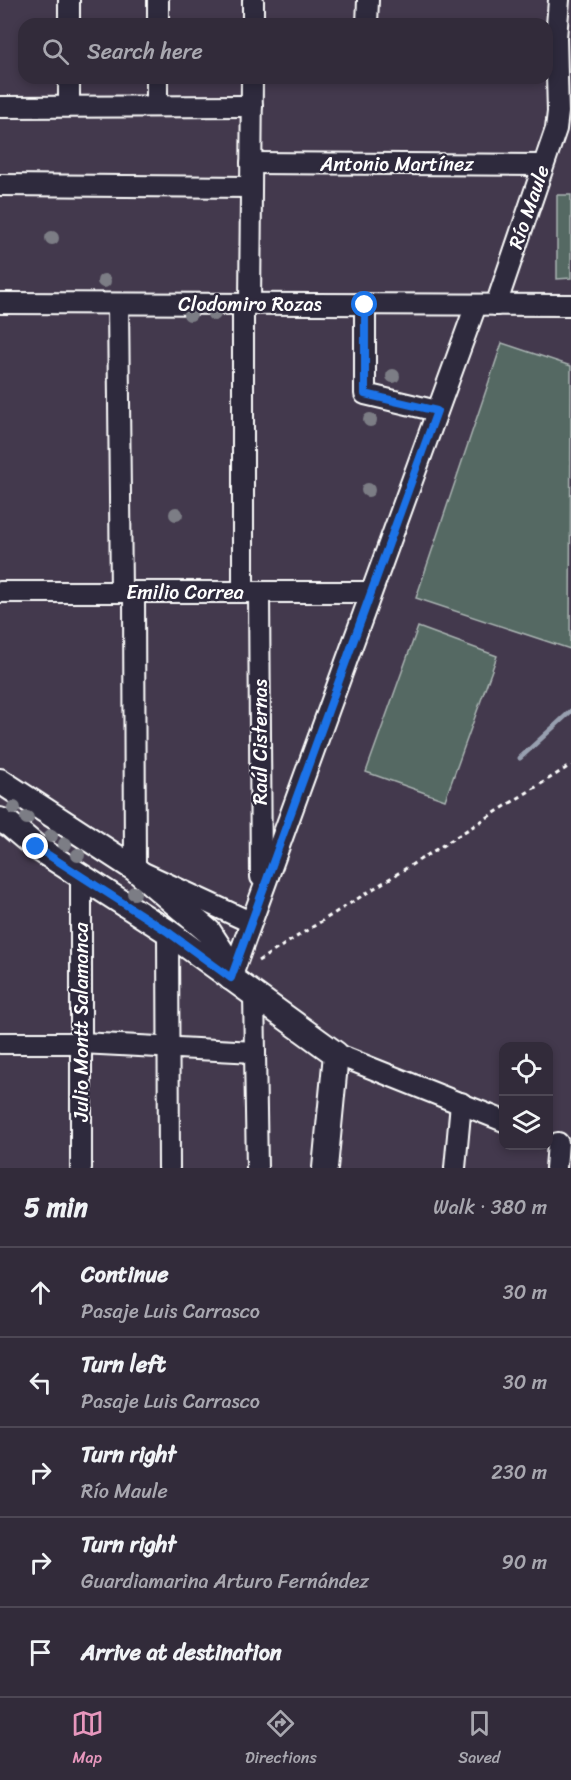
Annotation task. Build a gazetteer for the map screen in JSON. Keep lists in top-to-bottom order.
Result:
{
  "streets": {
    "street": [
      "Antonio Martínez",
      "Río Maule",
      "Clodomiro Rozas",
      "Emilio Correa",
      "Raúl Cisternas",
      "Julio Montt Salamanca"
    ]
  },
  "crossings": [
    ["Antonio Martínez", "Río Maule"],
    ["Antonio Martínez", "Raúl Cisternas"],
    ["Río Maule", "Clodomiro Rozas"],
    ["Clodomiro Rozas", "Raúl Cisternas"],
    ["Emilio Correa", "Raúl Cisternas"]
  ],
  "page": {
    "search": "Search here",
    "heading": ["5 min", "Walk · 380 m"],
    "list": [
      ["Continue", "Pasaje Luis Carrasco", "30 m"],
      ["Turn left", "Pasaje Luis Carrasco", "30 m"],
      ["Turn right", "Río Maule", "230 m"],
      ["Turn right", "Guardiamarina Arturo Fernández", "90 m"],
      "Arrive at destination"
    ],
    "nav": ["Map", "Directions", "Saved"]
  }
}
